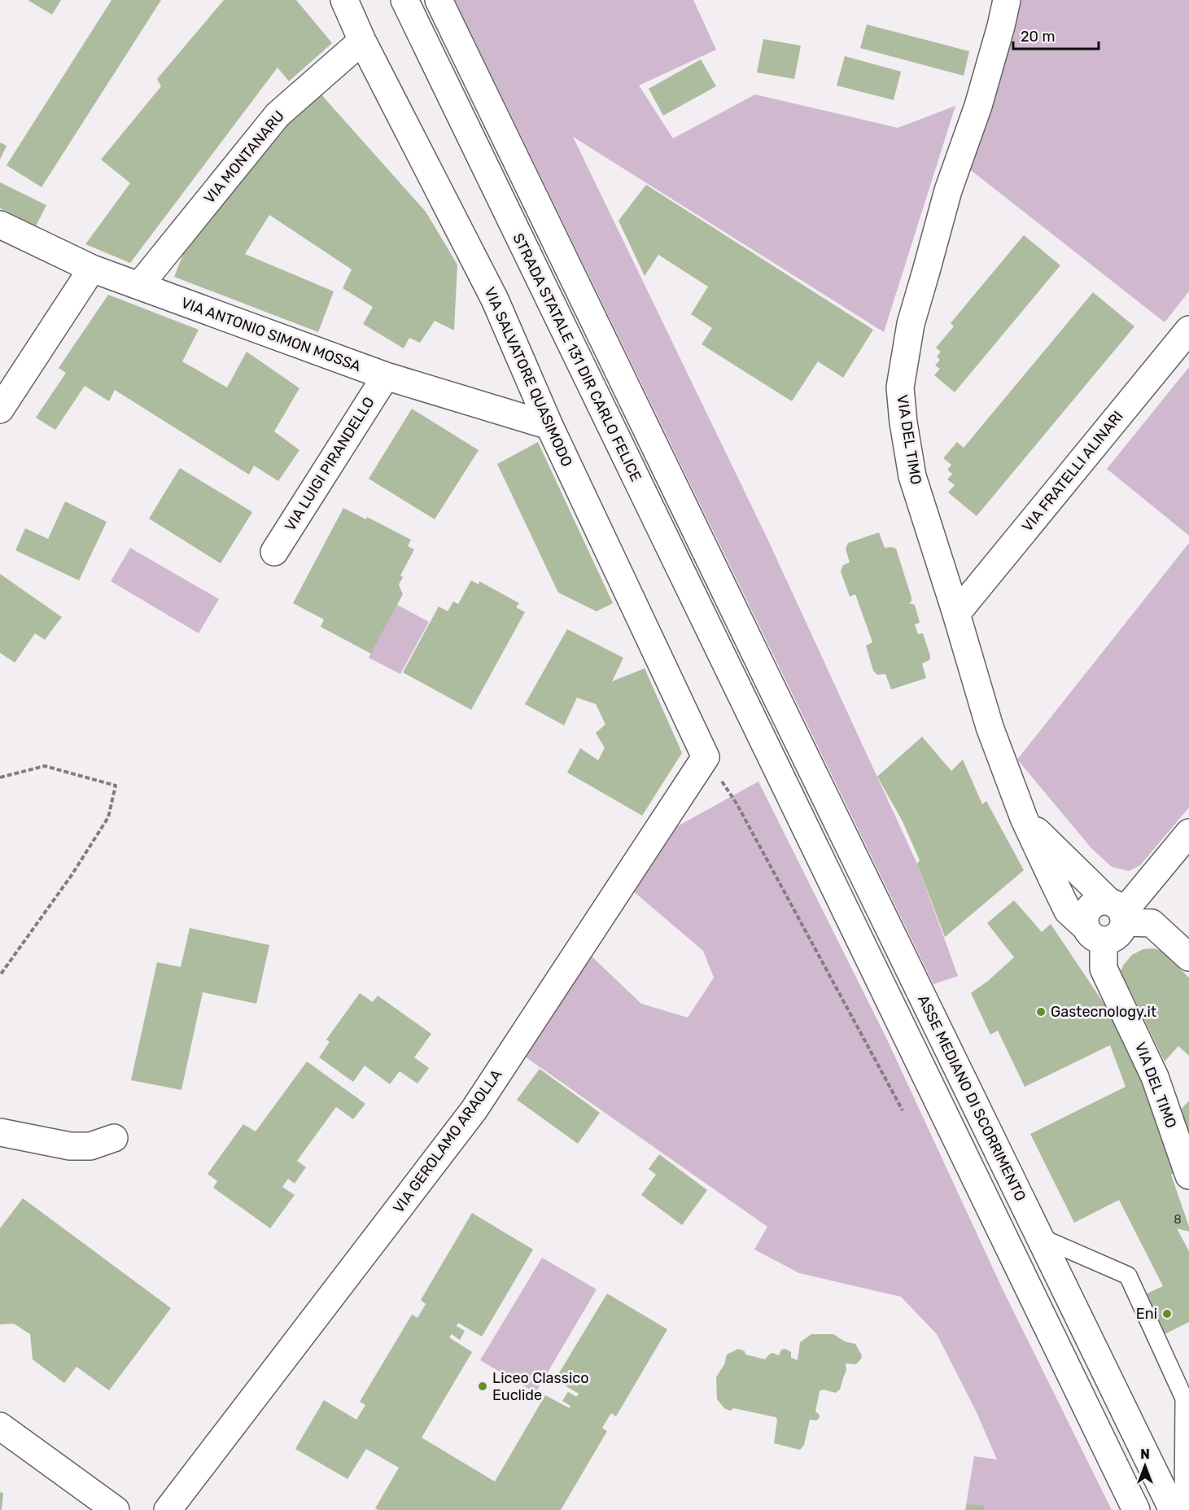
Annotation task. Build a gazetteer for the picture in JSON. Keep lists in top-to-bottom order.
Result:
{
  "streets": {
    "main road": [
      "VIA MONTANARU",
      "VIA ANTONIO SIMON MOSSA",
      "STRADA STATALE 131 DIR CARLO FELICE",
      "VIA SALVATORE QUASIMODO",
      "VIA DEL TIMO",
      "VIA LUIGI PIRANDELLO",
      "VIA FRATELLI ALINARI",
      "ASSE MEDIANO DI SCORRIMENTO",
      "VIA GEROLAMO ARAOLLA"
    ]
  },
  "crossings": [
    ["VIA MONTANARU", "VIA ANTONIO SIMON MOSSA"],
    ["VIA MONTANARU", "VIA SALVATORE QUASIMODO"],
    ["VIA ANTONIO SIMON MOSSA", "VIA SALVATORE QUASIMODO"],
    ["VIA ANTONIO SIMON MOSSA", "VIA LUIGI PIRANDELLO"],
    ["VIA SALVATORE QUASIMODO", "VIA GEROLAMO ARAOLLA"],
    ["VIA DEL TIMO", "VIA FRATELLI ALINARI"]
  ],
  "places": ["Gastecnology.it", "Eni", "Liceo Classico Euclide"],
  "house_numbers": ["8"],
  "scale_bar": "20 m",
  "north": "top"
}
